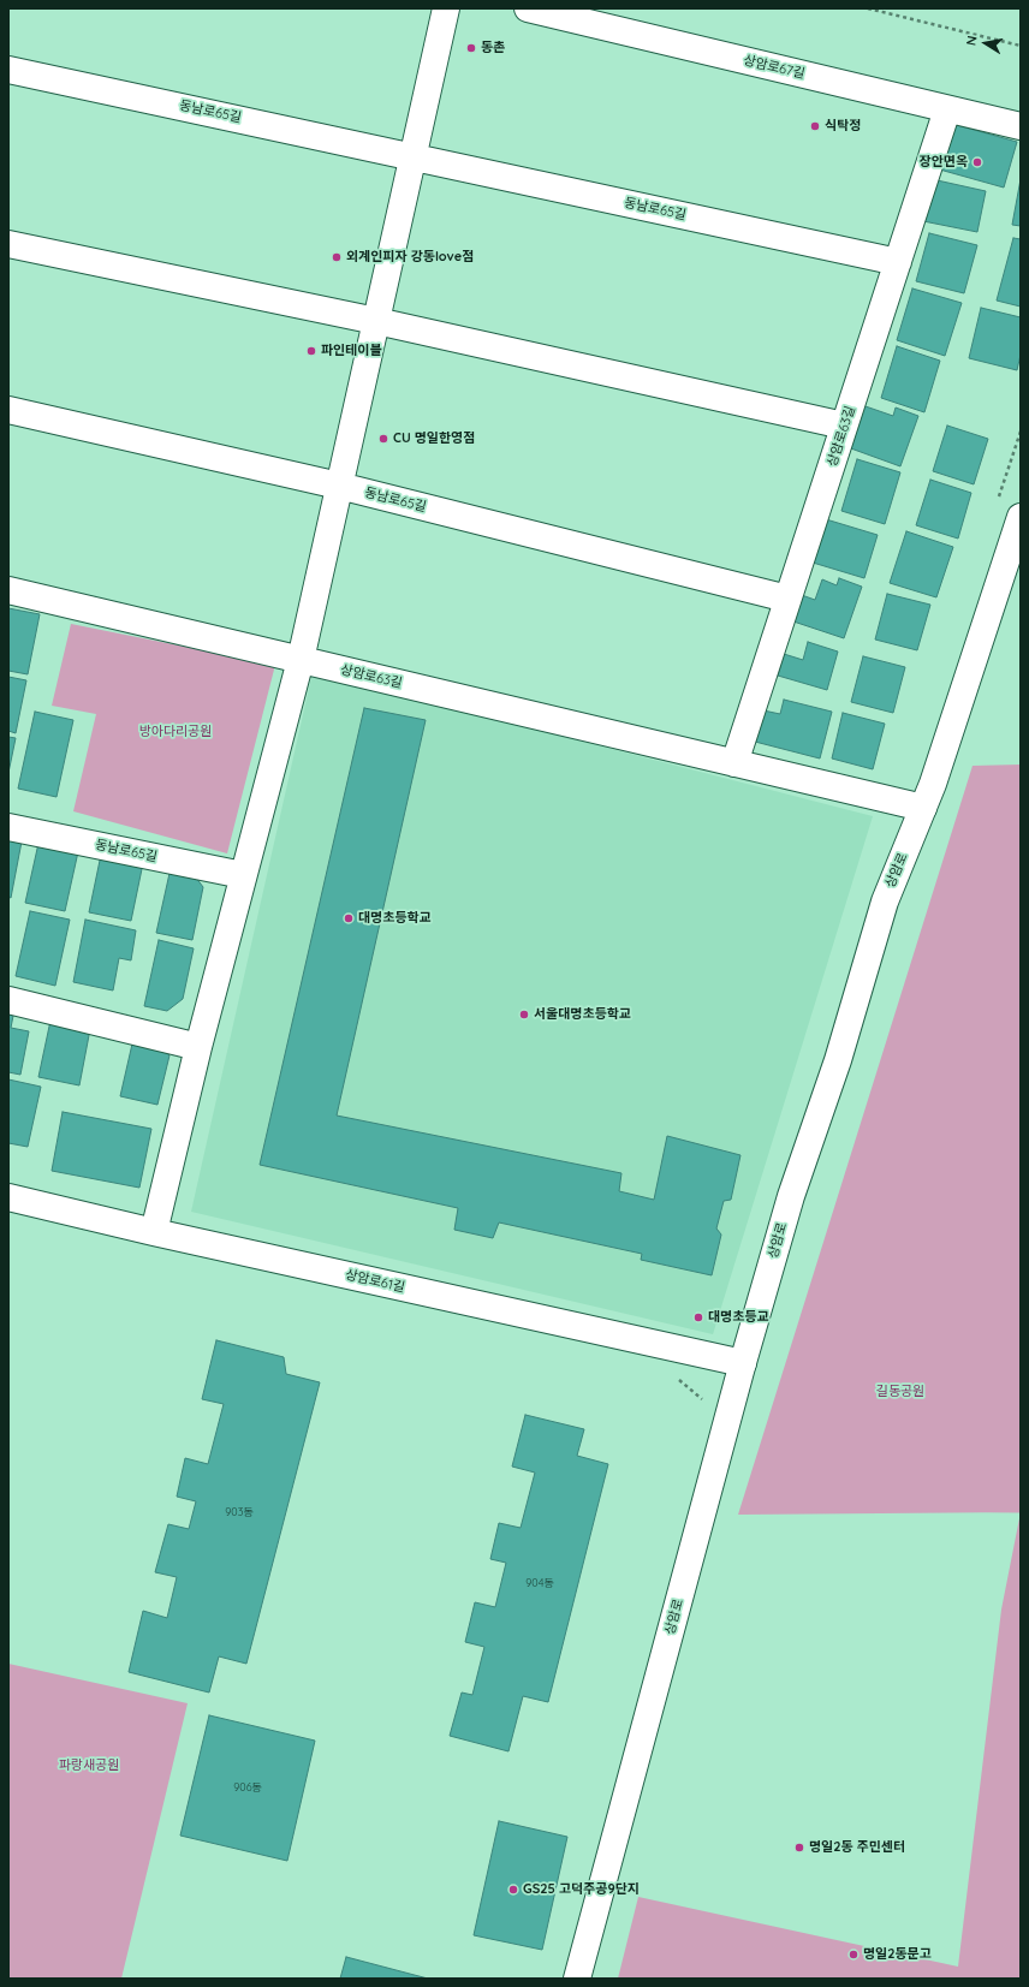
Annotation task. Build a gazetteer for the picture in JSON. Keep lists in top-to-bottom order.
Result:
{
  "streets": {
    "street": [
      "상암로67길",
      "동남로65길",
      "상암로63길",
      "상암로",
      "상암로61길"
    ]
  },
  "crossings": [
    ["상암로67길", "상암로63길"],
    ["동남로65길", "상암로63길"],
    ["상암로63길", "상암로"],
    ["상암로", "상암로61길"]
  ],
  "parks": ["방아다리공원", "길동공원", "파랑새공원"],
  "places": [
    "동촌",
    "식탁정",
    "장안면옥",
    "외계인피자 강동love점",
    "파인테이블",
    "CU 명일한영점",
    "대명초등학교",
    "서울대명초등학교",
    "대명초등교",
    "명일2동 주민센터",
    "GS25 고덕주공9단지",
    "명일2동문고"
  ],
  "house_numbers": ["903동", "904동", "906동"],
  "north": "left"
}
